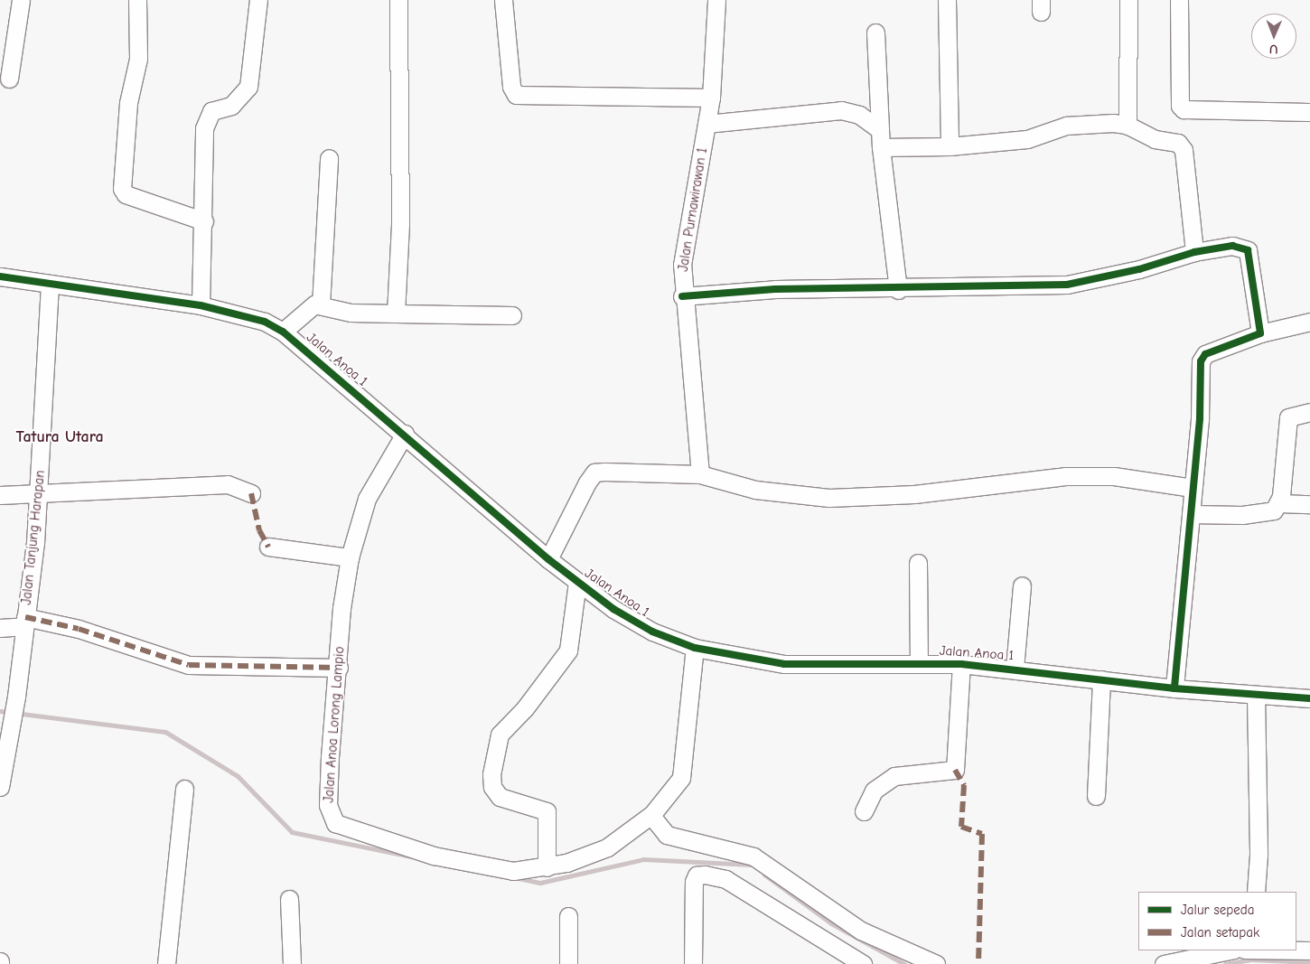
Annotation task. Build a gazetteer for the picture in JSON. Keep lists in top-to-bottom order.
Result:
{
  "streets": {
    "street": [
      "Jalan Purnawirawan 1",
      "Jalan Anoa 1",
      "Jalan Tanjung Harapan",
      "Jalan Anoa Lorong Lampio"
    ]
  },
  "crossings": [
    ["Jalan Anoa 1", "Jalan Tanjung Harapan"],
    ["Jalan Anoa 1", "Jalan Anoa Lorong Lampio"]
  ],
  "districts": ["Tatura Utara"],
  "legend": ["Jalur sepeda", "Jalan setapak"],
  "north": "bottom"
}
